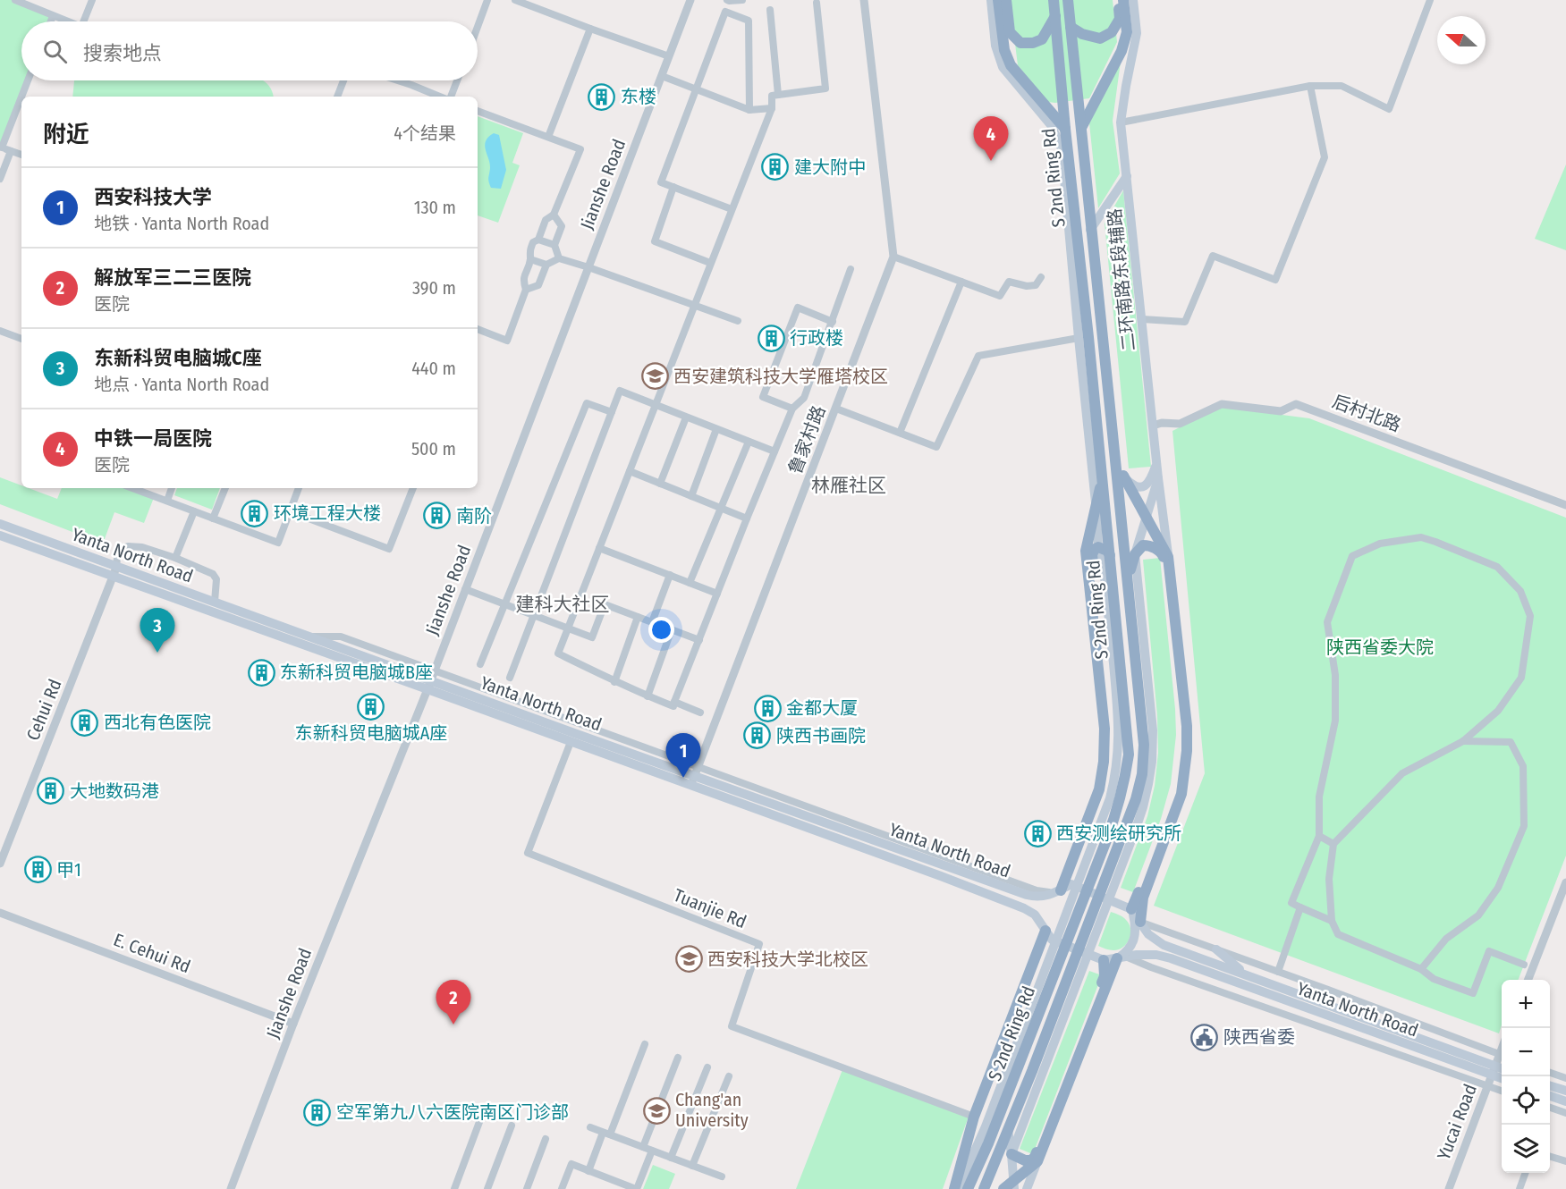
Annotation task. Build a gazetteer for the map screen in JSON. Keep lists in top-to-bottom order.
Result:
{
  "streets": {
    "highway": ["S 2nd Ring Rd"],
    "main road": ["二环南路东段辅路", "Yanta North Road"],
    "street": [
      "Jianshe Road",
      "后村北路",
      "鲁家村路",
      "Cehui Rd",
      "Tuanjie Rd",
      "E. Cehui Rd",
      "Yucai Road"
    ]
  },
  "crossings": [
    ["Jianshe Road", "Yanta North Road"],
    ["Jianshe Road", "E. Cehui Rd"],
    ["二环南路东段辅路", "后村北路"],
    ["鲁家村路", "Yanta North Road"],
    ["Yanta North Road", "Cehui Rd"],
    ["Yanta North Road", "Tuanjie Rd"],
    ["Yanta North Road", "Yucai Road"]
  ],
  "districts": ["林雁社区", "建科大社区"],
  "parks": ["陕西省委大院"],
  "places": {
    "building": [
      "东楼",
      "建大附中",
      "行政楼",
      "环境工程大楼",
      "南阶",
      "东新科贸电脑城B座",
      "东新科贸电脑城A座",
      "金都大厦",
      "西北有色医院",
      "陕西书画院",
      "大地数码港",
      "西安测绘研究所",
      "甲1",
      "空军第九八六医院南区门诊部"
    ],
    "school or university": ["西安建筑科技大学雁塔校区", "西安科技大学北校区", "Chang'an University"],
    "public building": ["陕西省委"]
  },
  "north": "left",
  "page": {
    "search": "搜索地点",
    "heading": ["附近", "4个结果"],
    "pins": [
      "4",
      "3",
      "1",
      "2"
    ],
    "list": [
      {
        "mark": "1",
        "name": "西安科技大学",
        "note": "地铁 · Yanta North Road",
        "value": "130 m"
      },
      {
        "mark": "2",
        "name": "解放军三二三医院",
        "note": "医院",
        "value": "390 m"
      },
      {
        "mark": "3",
        "name": "东新科贸电脑城C座",
        "note": "地点 · Yanta North Road",
        "value": "440 m"
      },
      {
        "mark": "4",
        "name": "中铁一局医院",
        "note": "医院",
        "value": "500 m"
      }
    ],
    "map_buttons": ["+", "−"]
  }
}
